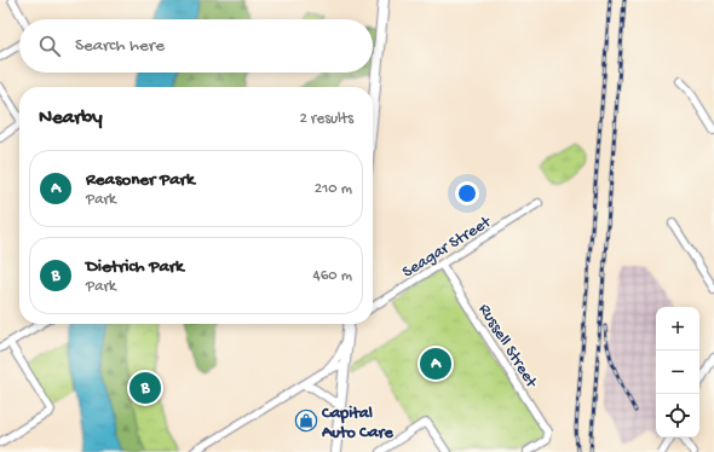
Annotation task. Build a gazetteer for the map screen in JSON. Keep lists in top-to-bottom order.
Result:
{
  "streets": {
    "street": ["Seagar Street", "Russell Street"]
  },
  "crossings": [
    ["Seagar Street", "Russell Street"]
  ],
  "places": {
    "shop": ["Capital Auto Care"]
  },
  "page": {
    "search": "Search here",
    "heading": ["Nearby", "2 results"],
    "list": [
      {
        "mark": "A",
        "name": "Reasoner Park",
        "note": "Park",
        "value": "210 m"
      },
      {
        "mark": "B",
        "name": "Dietrich Park",
        "note": "Park",
        "value": "460 m"
      }
    ],
    "map_buttons": ["+", "−"],
    "pins": ["A", "B"]
  }
}
